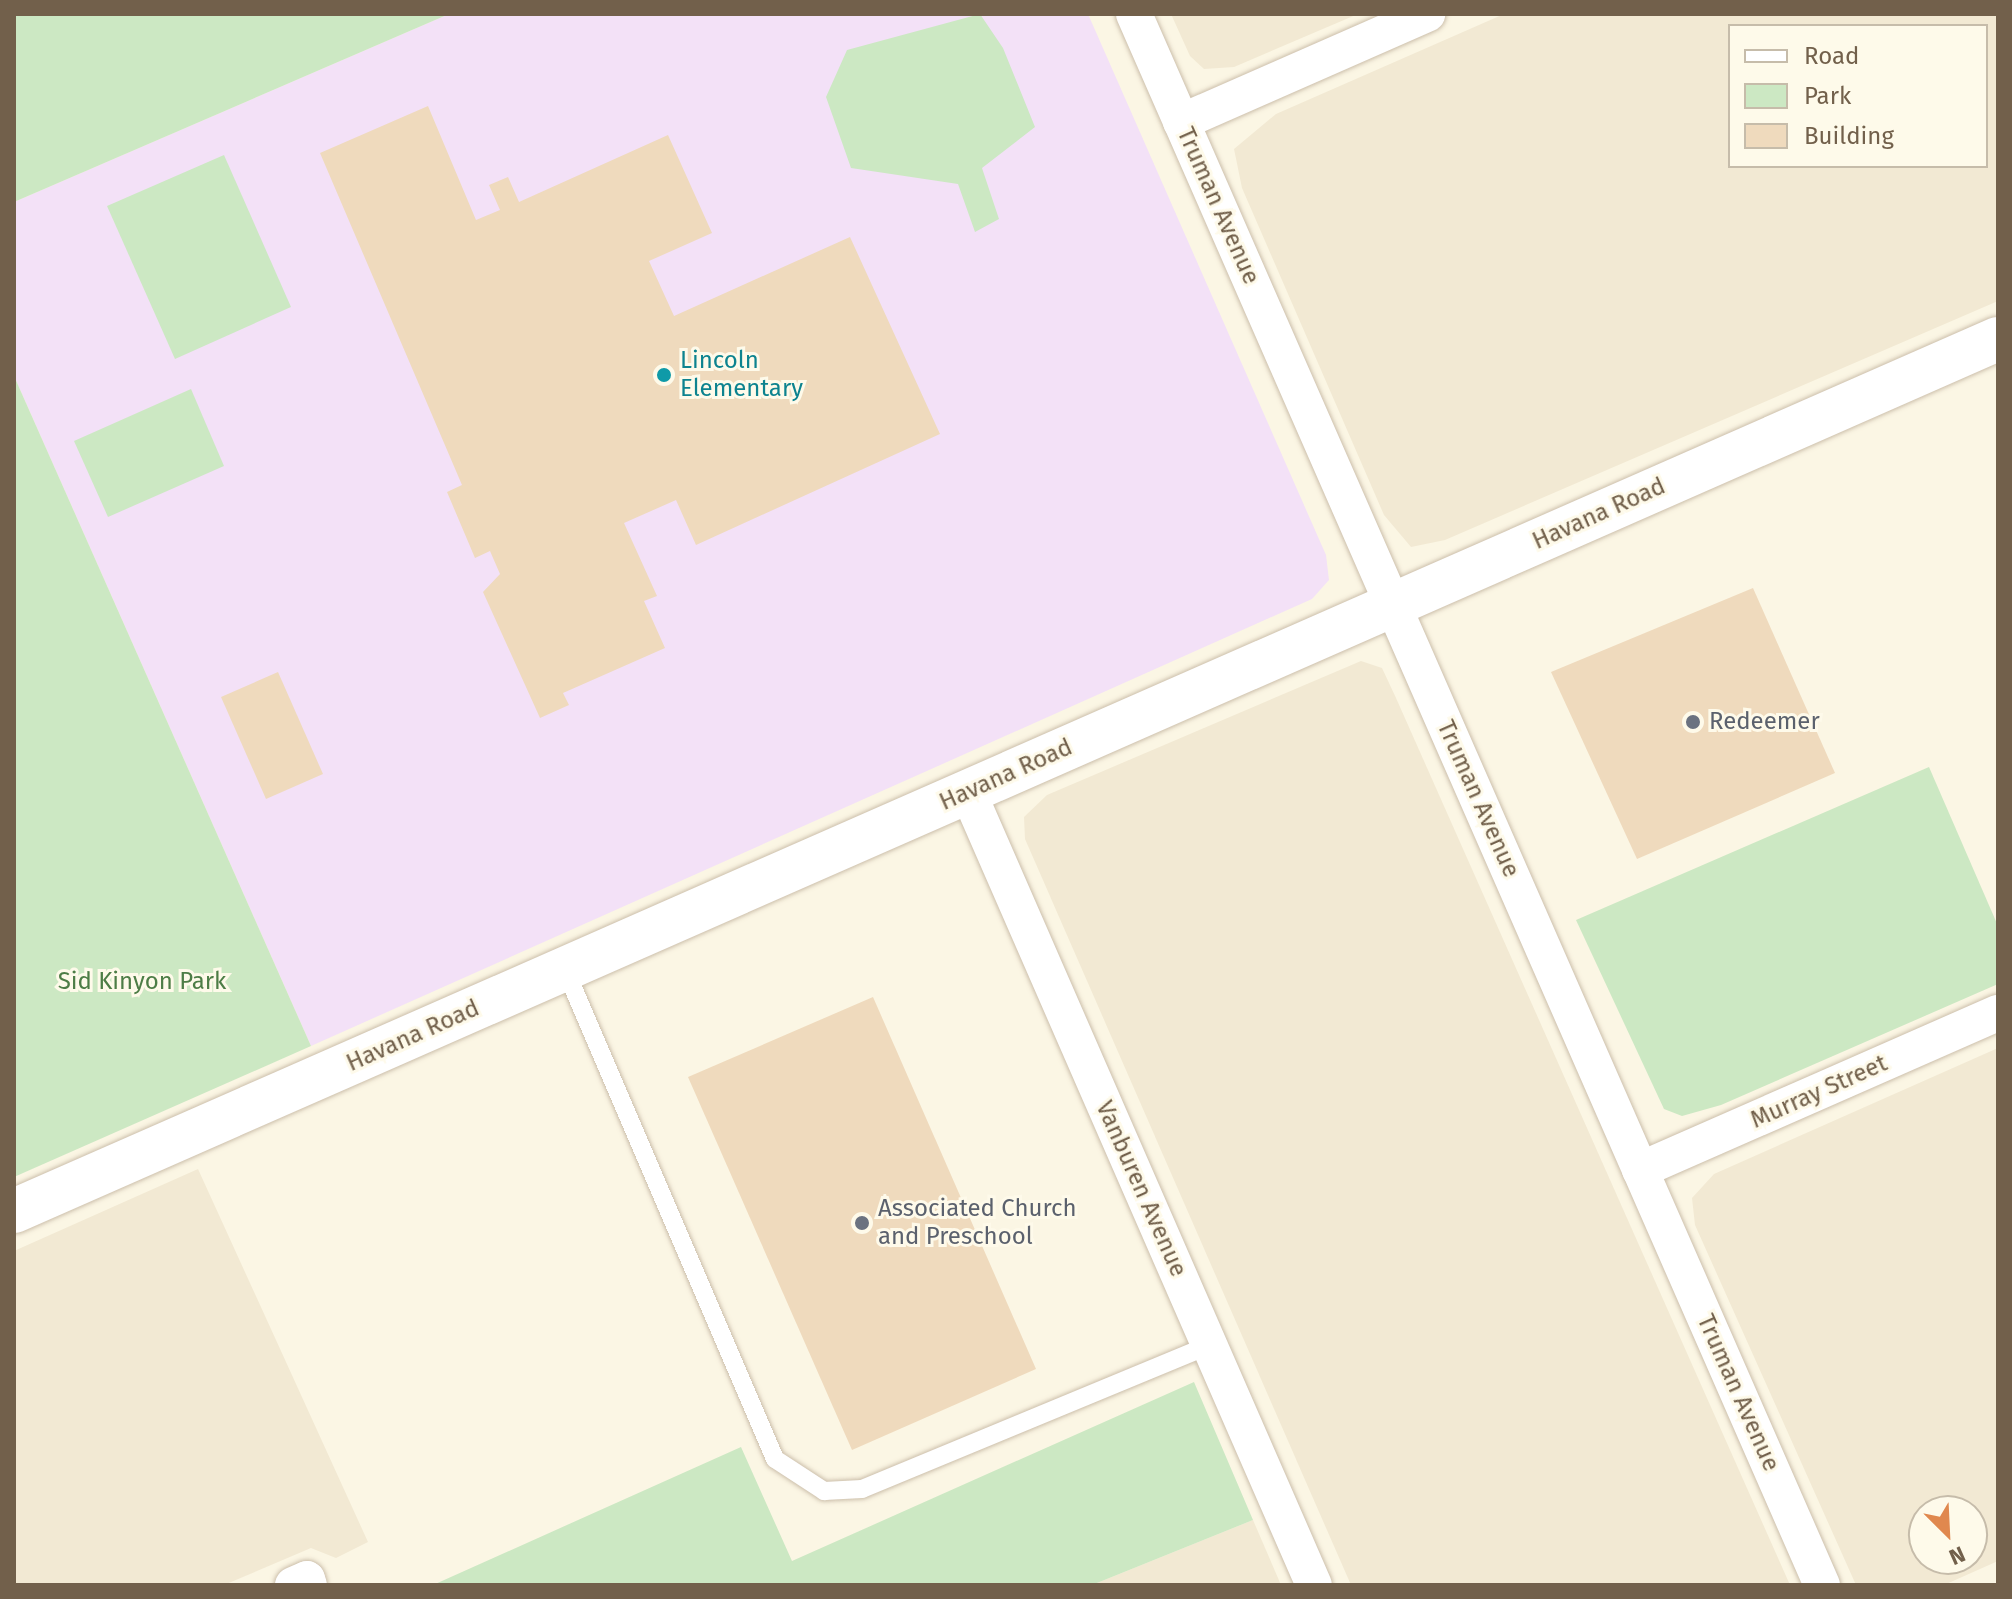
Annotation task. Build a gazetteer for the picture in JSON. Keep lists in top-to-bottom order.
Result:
{
  "streets": {
    "street": [
      "Truman Avenue",
      "Havana Road",
      "Murray Street",
      "Vanburen Avenue"
    ]
  },
  "crossings": [
    ["Truman Avenue", "Havana Road"],
    ["Truman Avenue", "Murray Street"],
    ["Havana Road", "Vanburen Avenue"]
  ],
  "parks": ["Sid Kinyon Park"],
  "places": ["Lincoln Elementary", "Redeemer", "Associated Church and Preschool"],
  "legend": ["Road", "Park", "Building"],
  "north": "bottom right"
}
